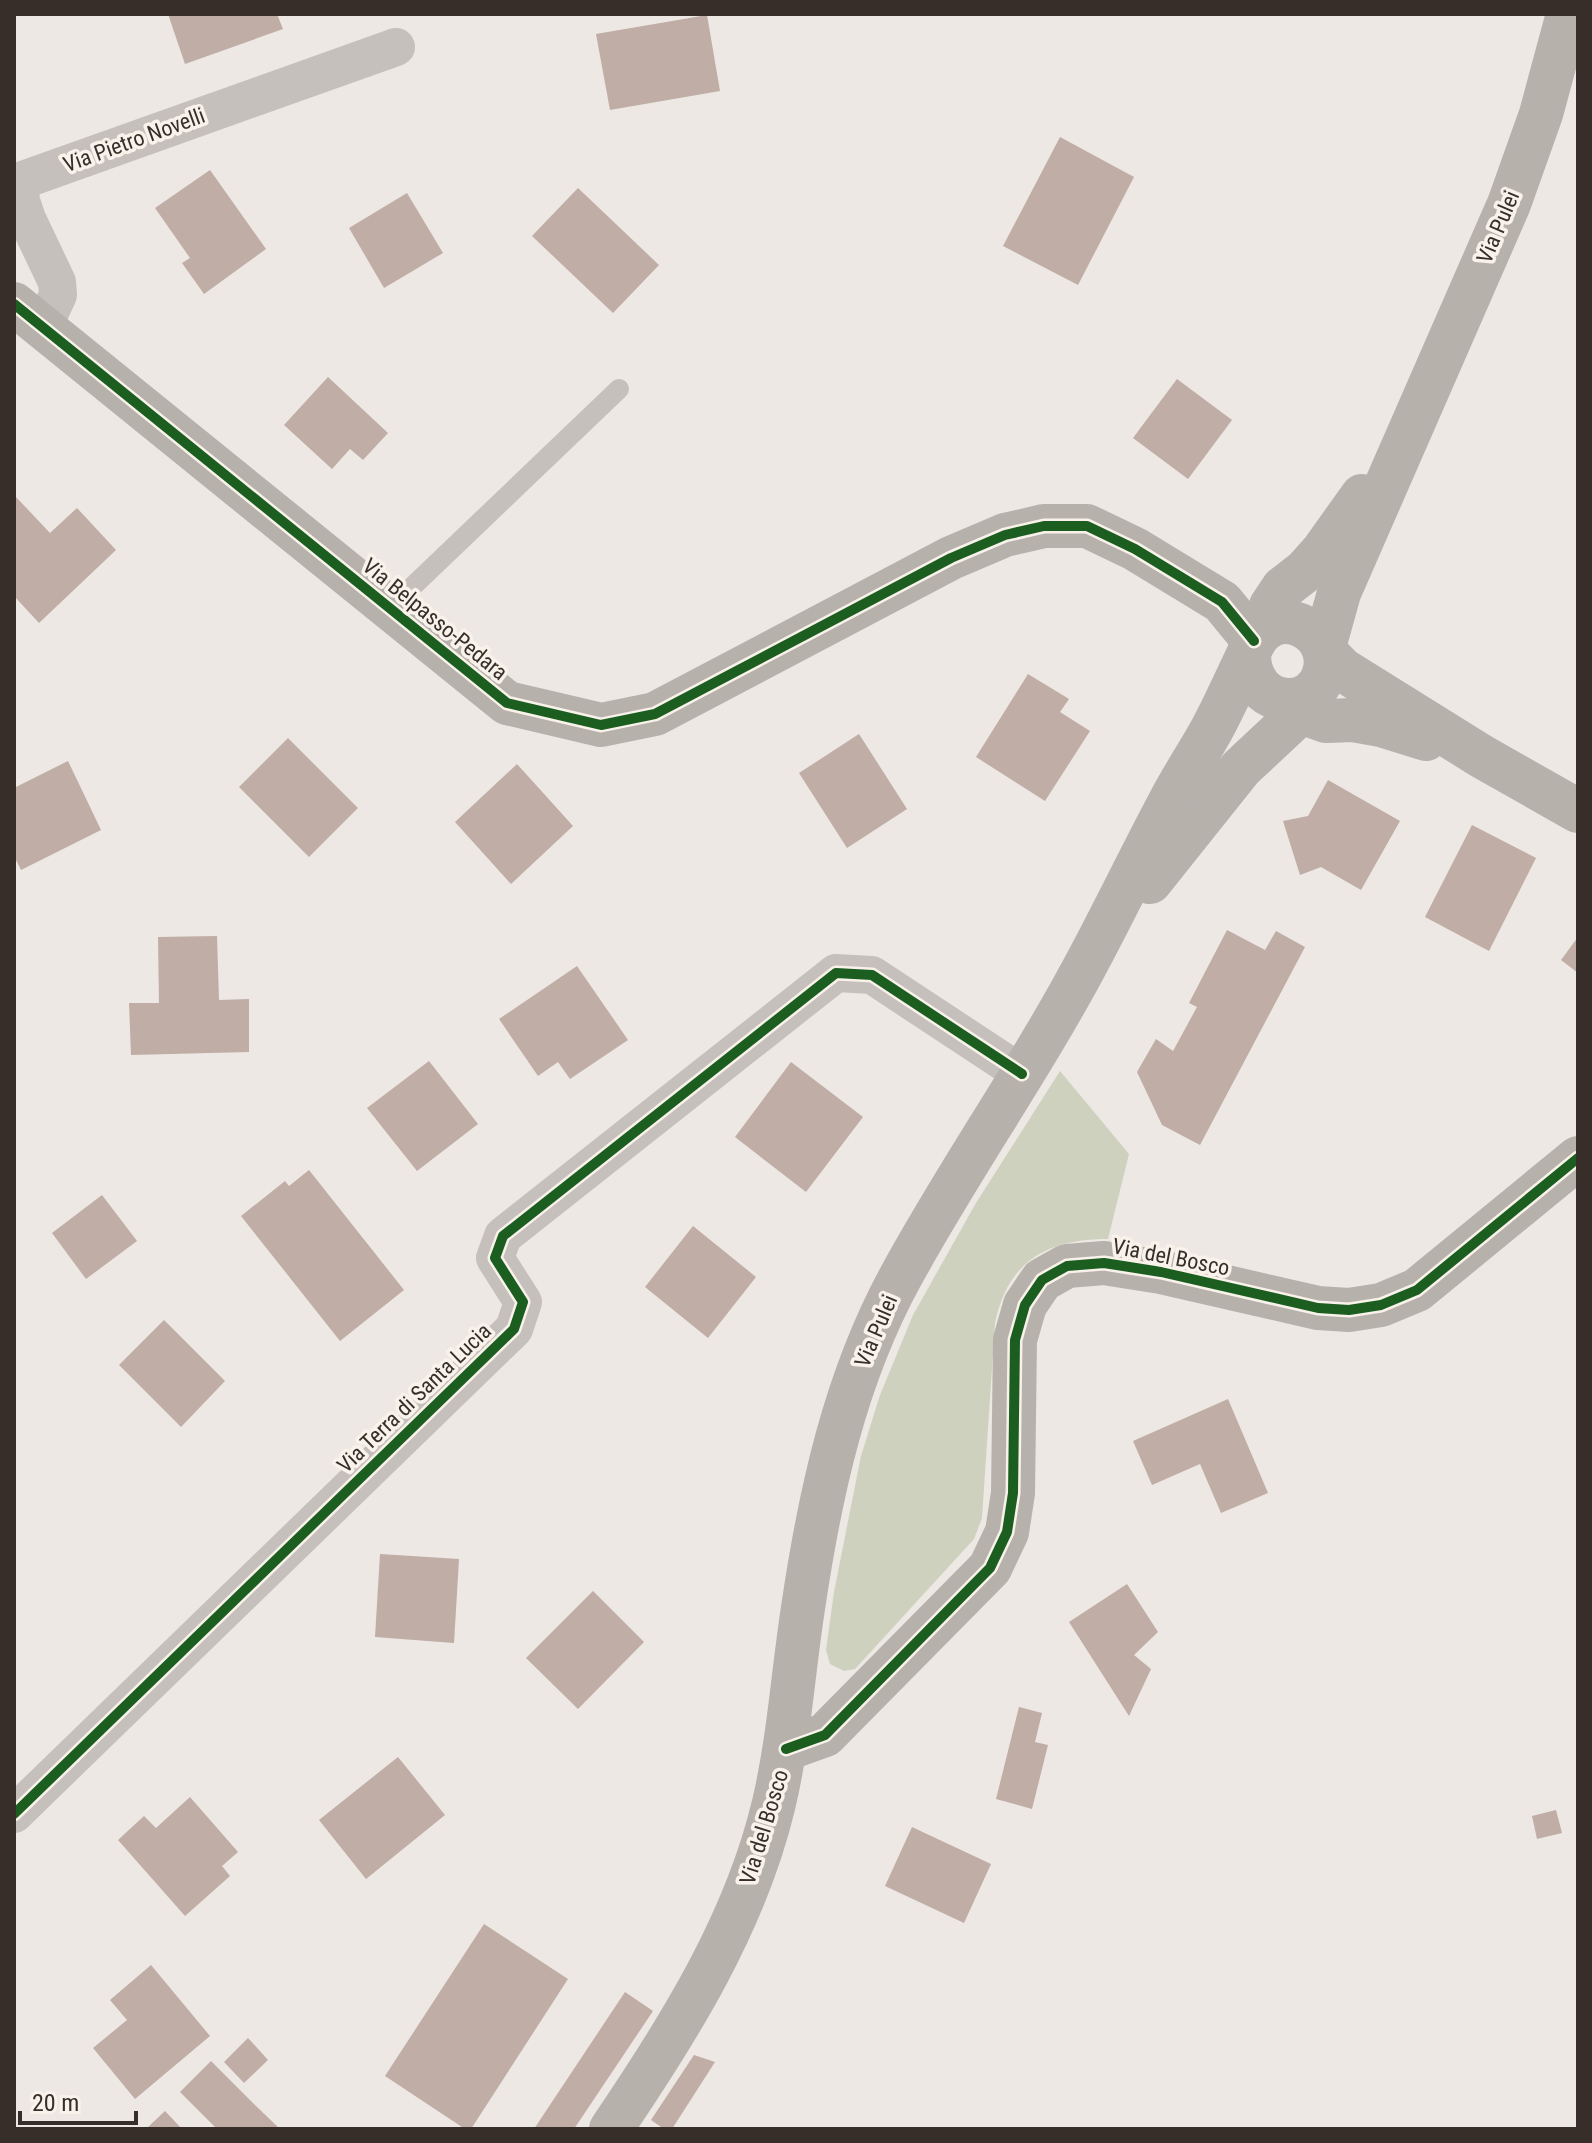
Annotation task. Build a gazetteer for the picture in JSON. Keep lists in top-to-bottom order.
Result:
{
  "streets": {
    "street": [
      "Via Pietro Novelli",
      "Via Pulei",
      "Via Belpasso-Pedara",
      "Via del Bosco",
      "Via Terra di Santa Lucia"
    ]
  },
  "crossings": [
    ["Via Pietro Novelli", "Via Belpasso-Pedara"],
    ["Via Pulei", "Via del Bosco"],
    ["Via Pulei", "Via Terra di Santa Lucia"]
  ],
  "scale_bar": "20 m"
}
